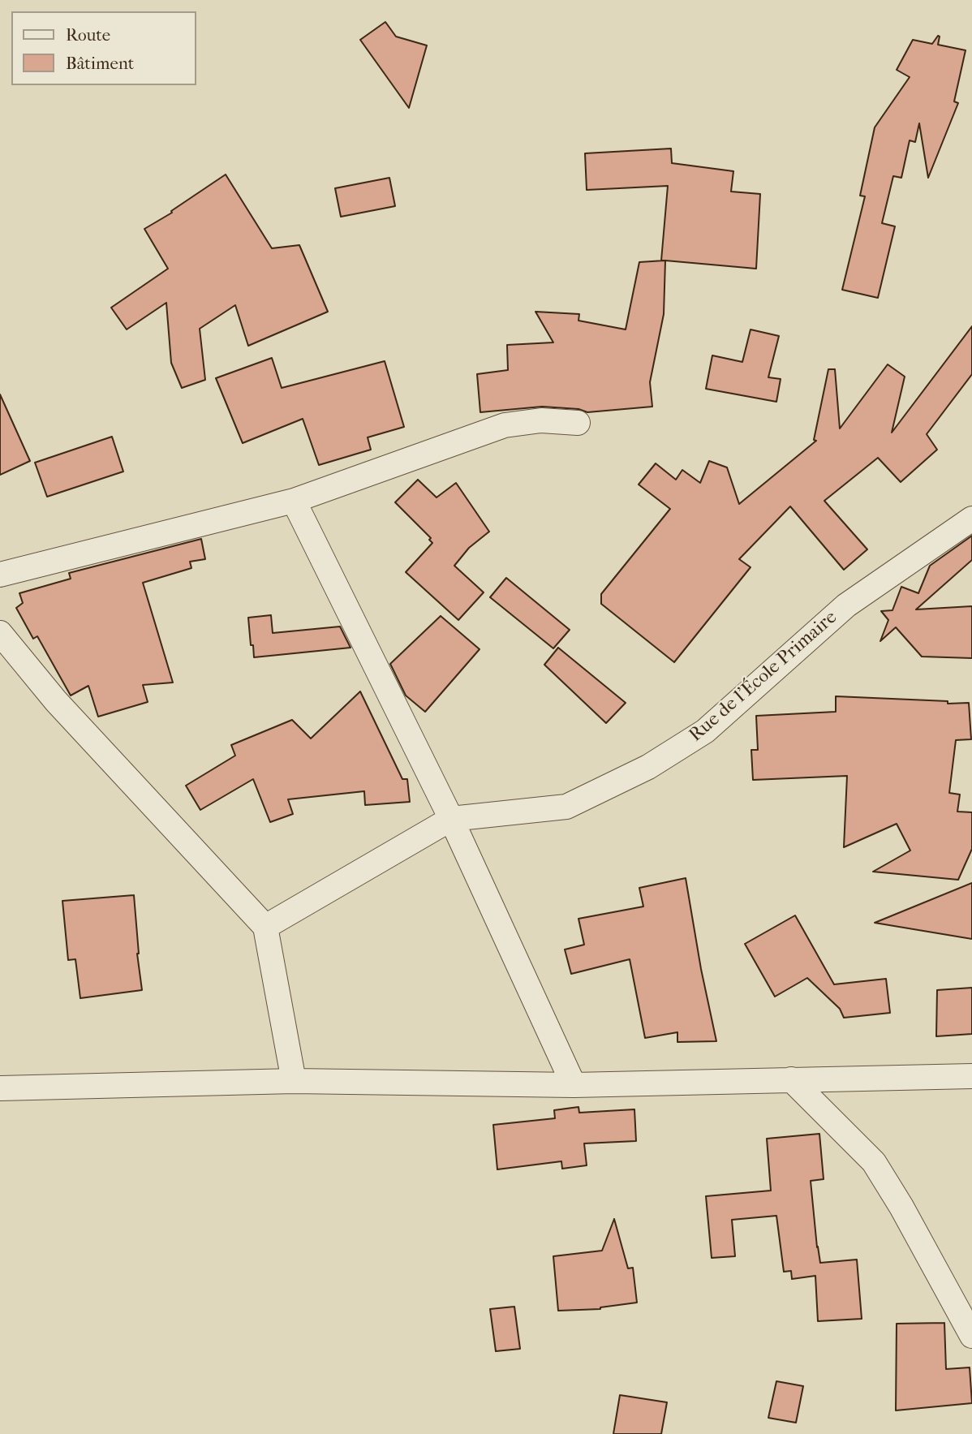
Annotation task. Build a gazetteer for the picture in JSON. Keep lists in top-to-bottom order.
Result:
{
  "streets": {
    "street": ["Rue de l'École Primaire"]
  },
  "legend": ["Route", "Bâtiment"]
}
